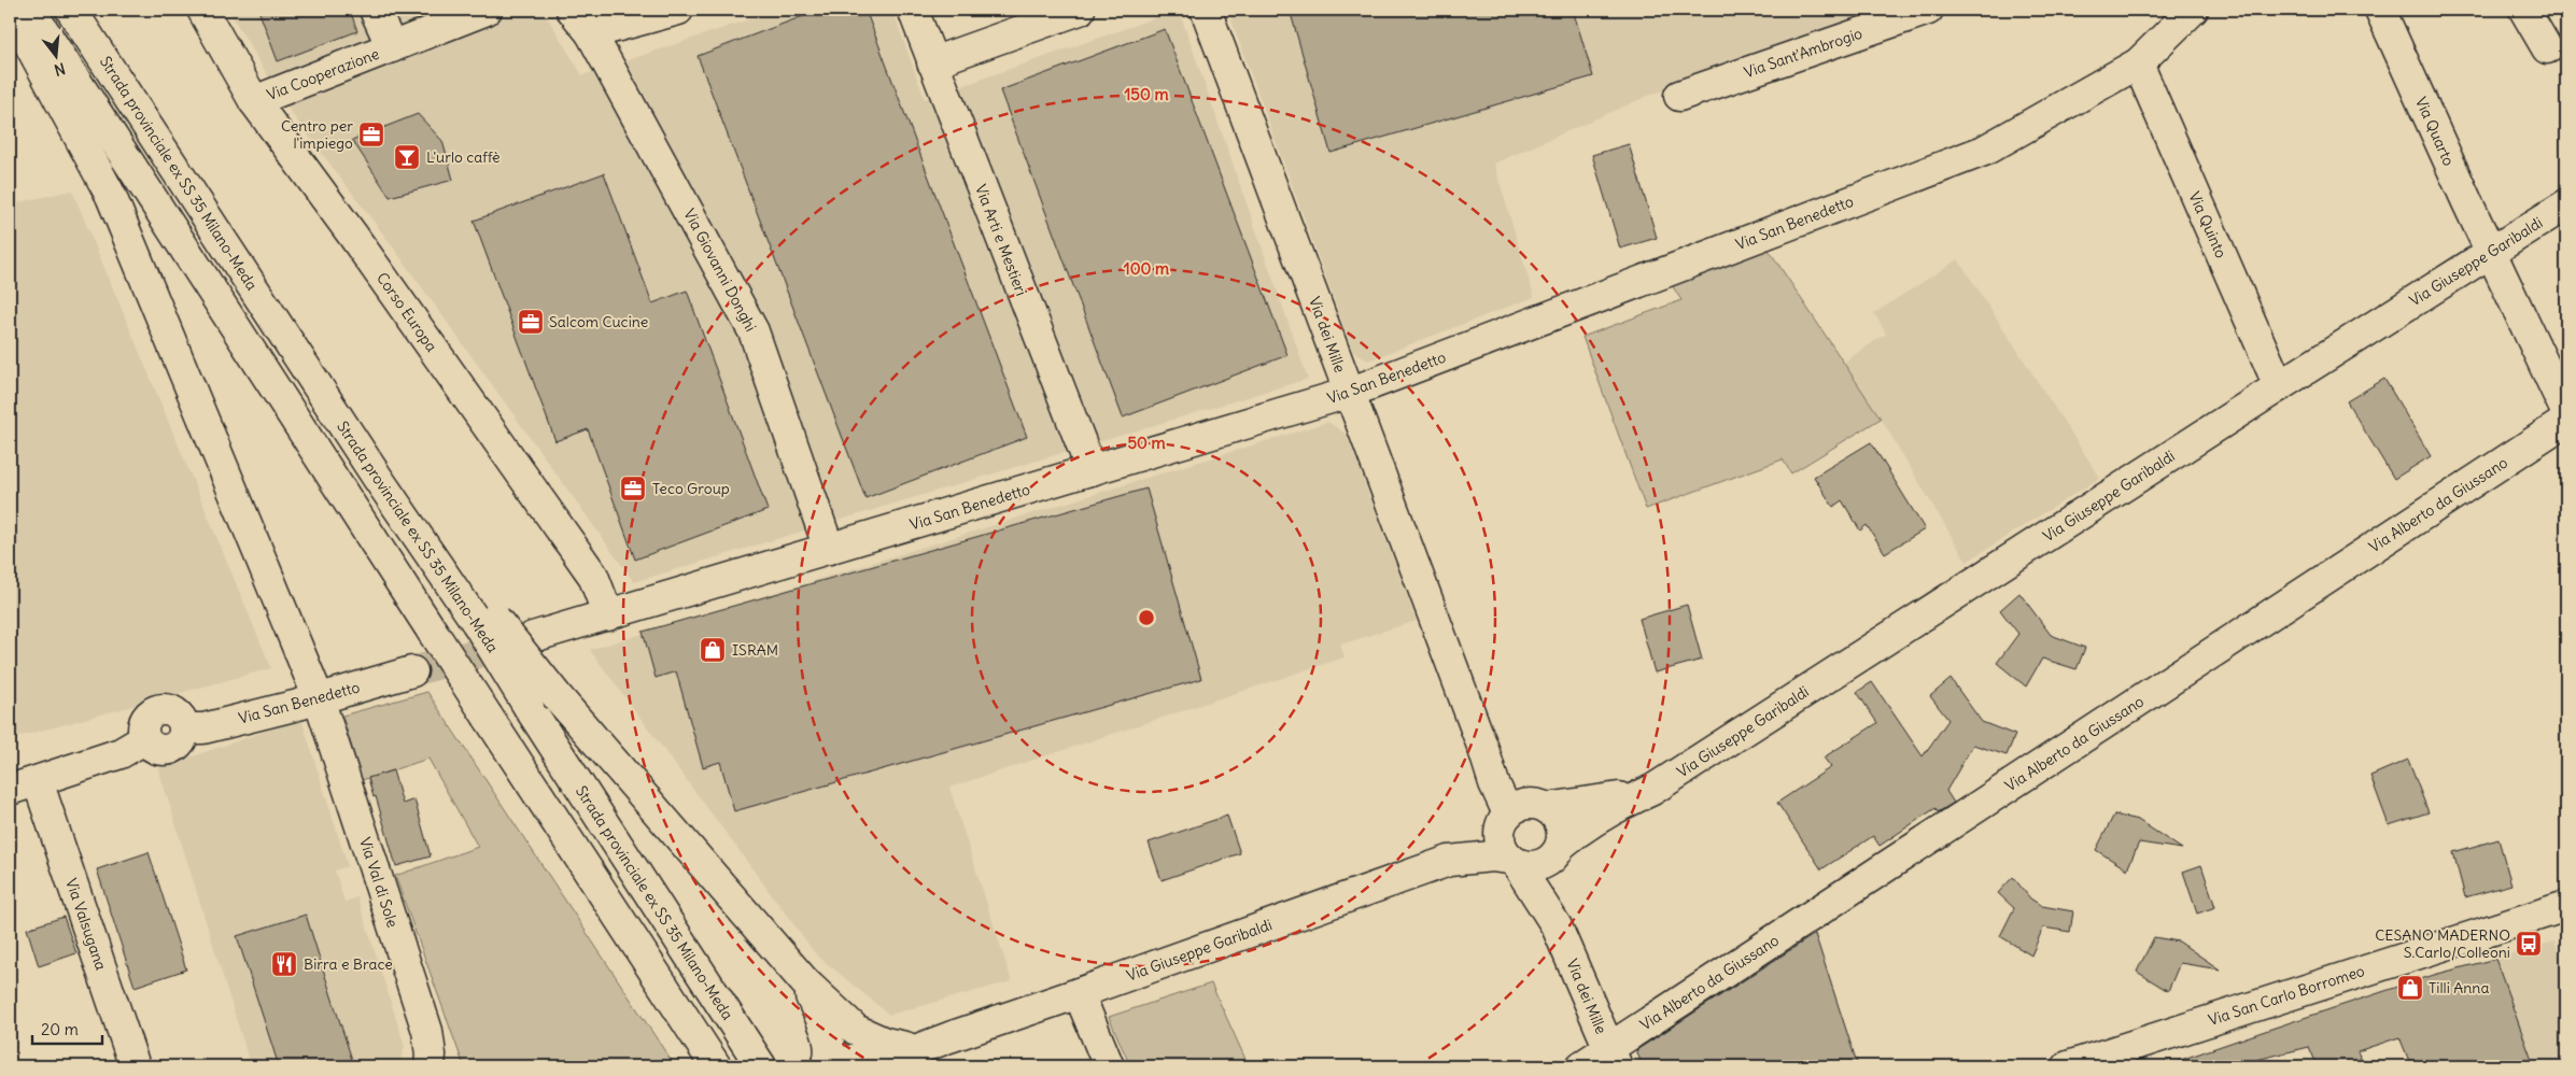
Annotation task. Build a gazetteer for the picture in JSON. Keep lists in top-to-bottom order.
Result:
{
  "streets": {
    "main road": [
      "Via Sant'Ambrogio",
      "Via Cooperazione",
      "Via Quarto",
      "Strada provinciale ex SS 35 Milano-Meda",
      "Via San Benedetto",
      "Via Quinto",
      "Via Arti e Mestieri",
      "Via Giuseppe Garibaldi",
      "Via Giovanni Donghi",
      "Corso Europa",
      "Via dei Mille",
      "Via Alberto da Giussano",
      "Via Val di Sole",
      "Via Valsugana",
      "Via San Carlo Borromeo"
    ]
  },
  "crossings": [
    ["Via Cooperazione", "Corso Europa"],
    ["Via Quarto", "Via Giuseppe Garibaldi"],
    ["Via San Benedetto", "Via Quinto"],
    ["Via San Benedetto", "Via Arti e Mestieri"],
    ["Via San Benedetto", "Via Giovanni Donghi"],
    ["Via San Benedetto", "Corso Europa"],
    ["Via San Benedetto", "Via dei Mille"],
    ["Via San Benedetto", "Via Val di Sole"],
    ["Via San Benedetto", "Via Valsugana"],
    ["Via Quinto", "Via Giuseppe Garibaldi"],
    ["Via Giuseppe Garibaldi", "Via dei Mille"],
    ["Via dei Mille", "Via Alberto da Giussano"]
  ],
  "places": {
    "office": ["Centro per l'impiego", "Salcom Cucine", "Teco Group"],
    "bar": ["L'urlo caffè"],
    "shop": ["ISRAM", "Tilli Anna"],
    "bus stop": ["CESANO MADERNO S.Carlo/Colleoni"],
    "restaurant": ["Birra e Brace"]
  },
  "scale_bar": "20 m",
  "north": "bottom",
  "rings": ["150 m", "100 m", "50 m"]
}
